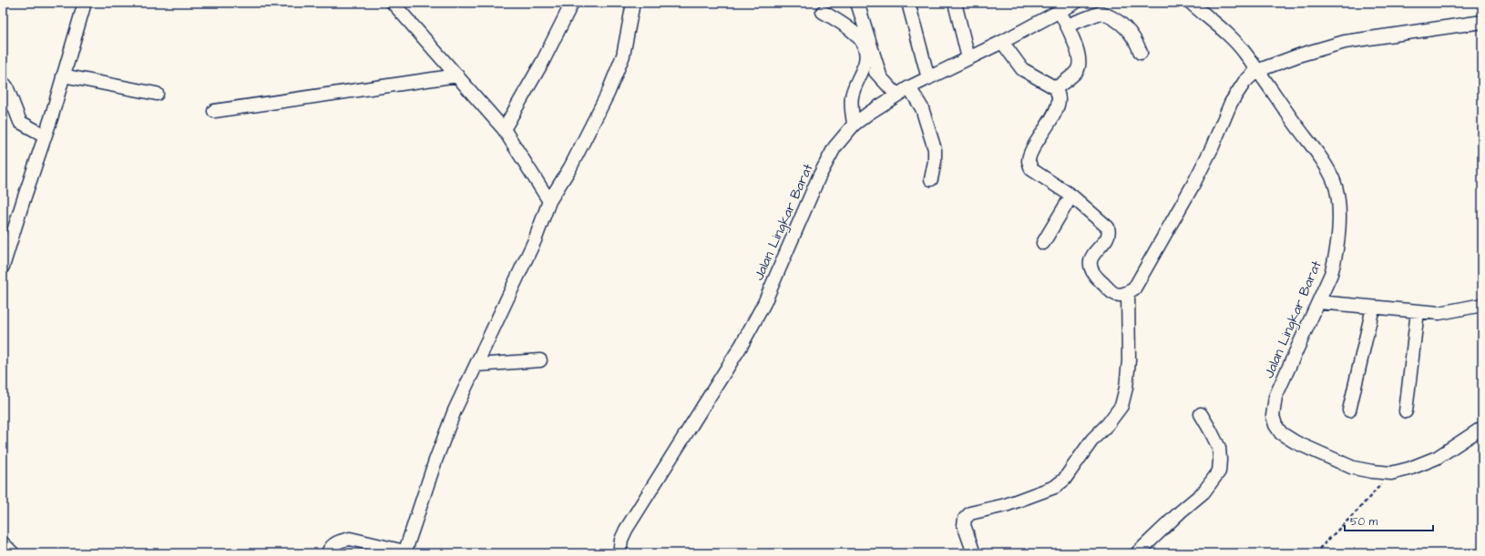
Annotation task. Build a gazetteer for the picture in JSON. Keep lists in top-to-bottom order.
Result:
{
  "streets": {
    "street": ["Jalan Lingkar Barat"]
  },
  "scale_bar": "50 m"
}
